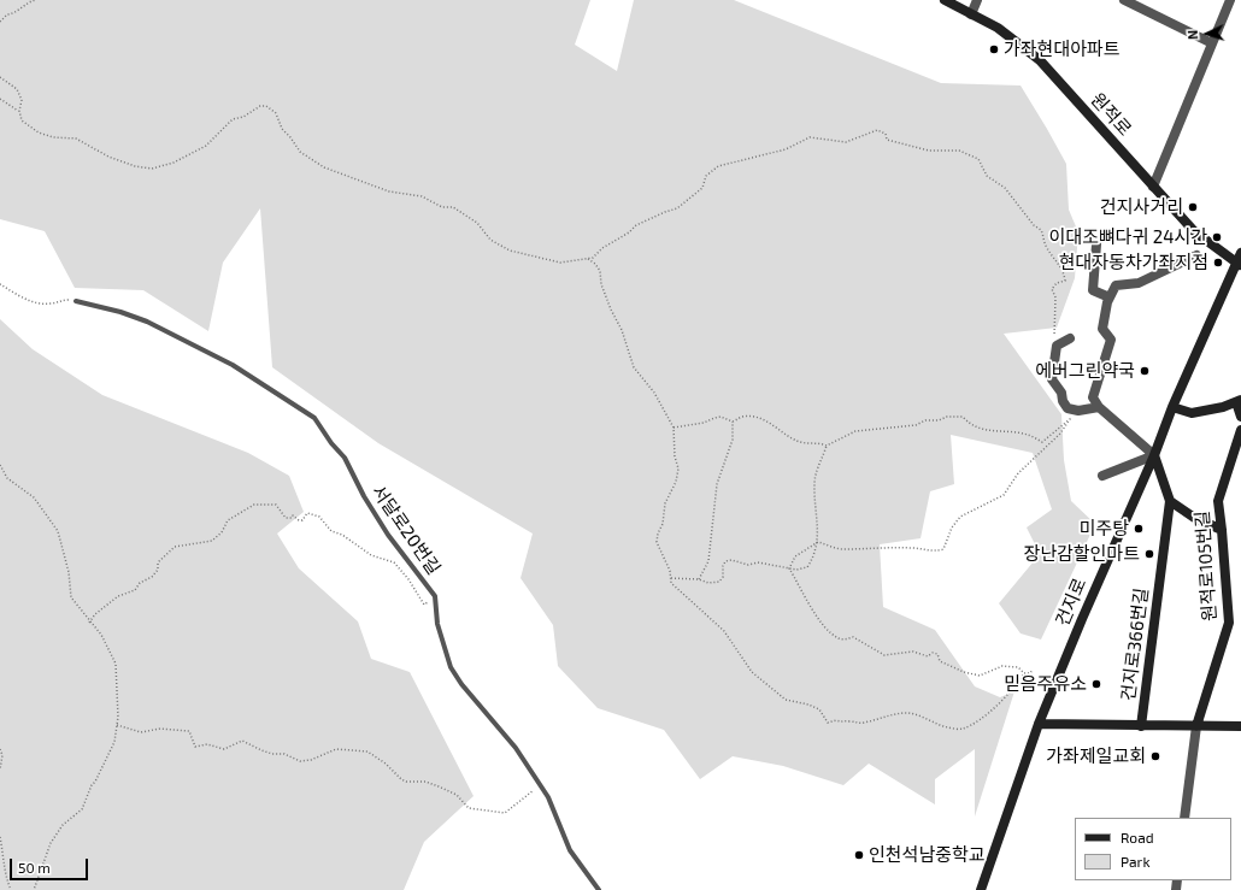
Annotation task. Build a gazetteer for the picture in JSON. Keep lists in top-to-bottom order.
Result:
{
  "streets": {
    "street": [
      "원적로",
      "원적로105번길",
      "건지로",
      "건지로366번길"
    ],
    "lane": ["서달로20번길"]
  },
  "crossings": [
    ["원적로", "건지로"],
    ["건지로", "건지로366번길"]
  ],
  "places": [
    "가좌현대아파트",
    "건지사거리",
    "이대조뼈다귀 24시간",
    "현대자동차가좌지점",
    "에버그린약국",
    "미주탕",
    "장난감할인마트",
    "믿음주유소",
    "가좌제일교회",
    "인천석남중학교"
  ],
  "legend": ["Road", "Park"],
  "scale_bar": "50 m",
  "north": "left"
}
